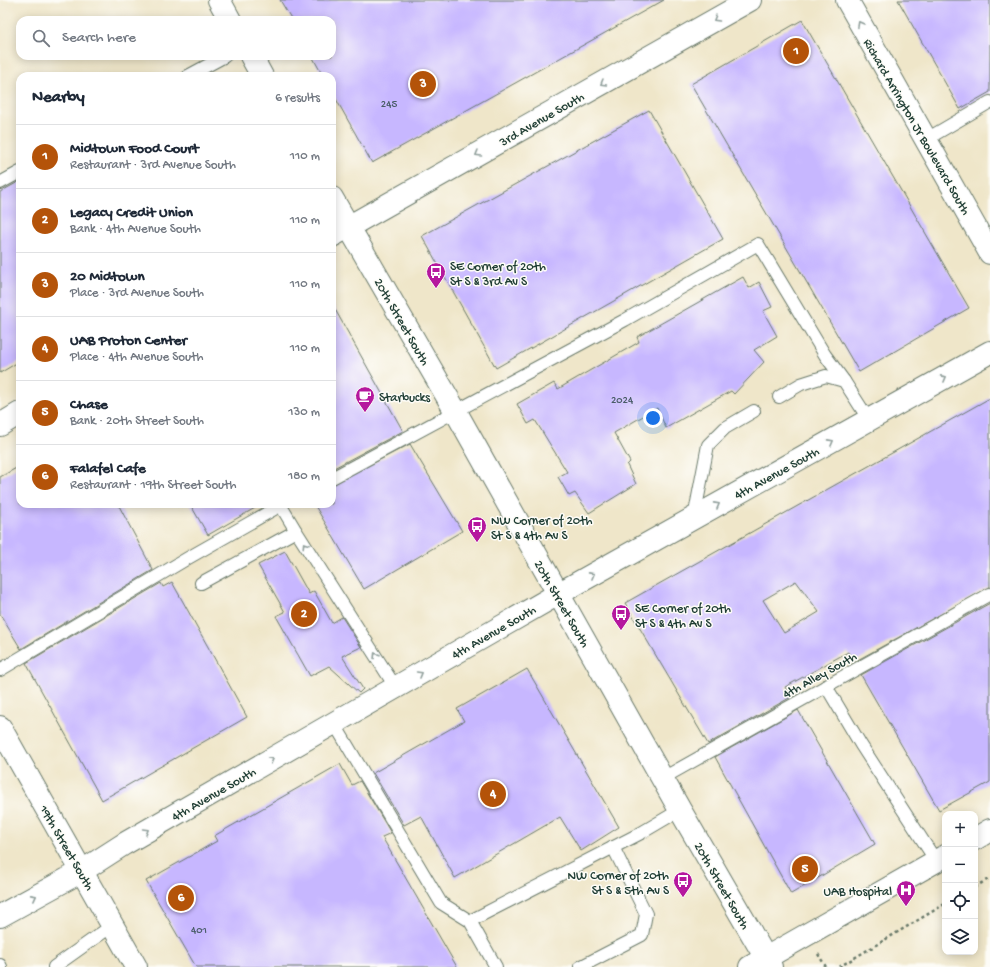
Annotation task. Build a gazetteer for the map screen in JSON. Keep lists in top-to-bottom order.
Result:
{
  "streets": {
    "street": [
      "3rd Avenue South",
      "Richard Arrington Jr Boulevard South",
      "20th Street South",
      "4th Avenue South",
      "19th Street South"
    ],
    "lane": ["4th Alley South"]
  },
  "crossings": [
    ["3rd Avenue South", "20th Street South"],
    ["20th Street South", "4th Avenue South"],
    ["20th Street South", "4th Alley South"],
    ["4th Avenue South", "19th Street South"]
  ],
  "one_way": ["3rd Avenue South", "Richard Arrington Jr Boulevard South", "4th Avenue South"],
  "places": {
    "bus stop": [
      "SE Corner of 20th St S & 3rd Av S",
      "NW Corner of 20th St S & 4th Av S",
      "SE Corner of 20th St S & 4th Av S",
      "NW Corner of 20th St S & 5th Av S"
    ],
    "cafe": ["Starbucks"],
    "hospital": ["UAB Hospital"]
  },
  "house_numbers": ["245", "2024", "401"],
  "page": {
    "search": "Search here",
    "pins": [
      "1",
      "3",
      "2",
      "4",
      "5",
      "6"
    ],
    "heading": ["Nearby", "6 results"],
    "list": [
      {
        "mark": "1",
        "name": "Midtown Food Court",
        "note": "Restaurant · 3rd Avenue South",
        "value": "110 m"
      },
      {
        "mark": "2",
        "name": "Legacy Credit Union",
        "note": "Bank · 4th Avenue South",
        "value": "110 m"
      },
      {
        "mark": "3",
        "name": "20 Midtown",
        "note": "Place · 3rd Avenue South",
        "value": "110 m"
      },
      {
        "mark": "4",
        "name": "UAB Proton Center",
        "note": "Place · 4th Avenue South",
        "value": "110 m"
      },
      {
        "mark": "5",
        "name": "Chase",
        "note": "Bank · 20th Street South",
        "value": "130 m"
      },
      {
        "mark": "6",
        "name": "Falafel Cafe",
        "note": "Restaurant · 19th Street South",
        "value": "180 m"
      }
    ],
    "map_buttons": ["+", "−"]
  }
}
